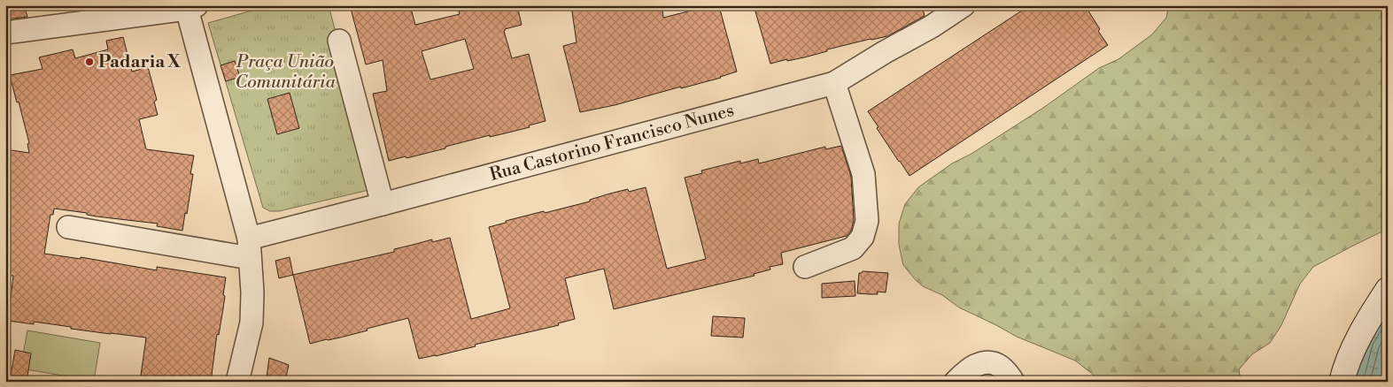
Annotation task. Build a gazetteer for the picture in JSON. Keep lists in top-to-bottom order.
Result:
{
  "streets": {
    "street": ["Rua Castorino Francisco Nunes"]
  },
  "parks": ["Praça União Comunitária"],
  "places": ["Padaria X"]
}
